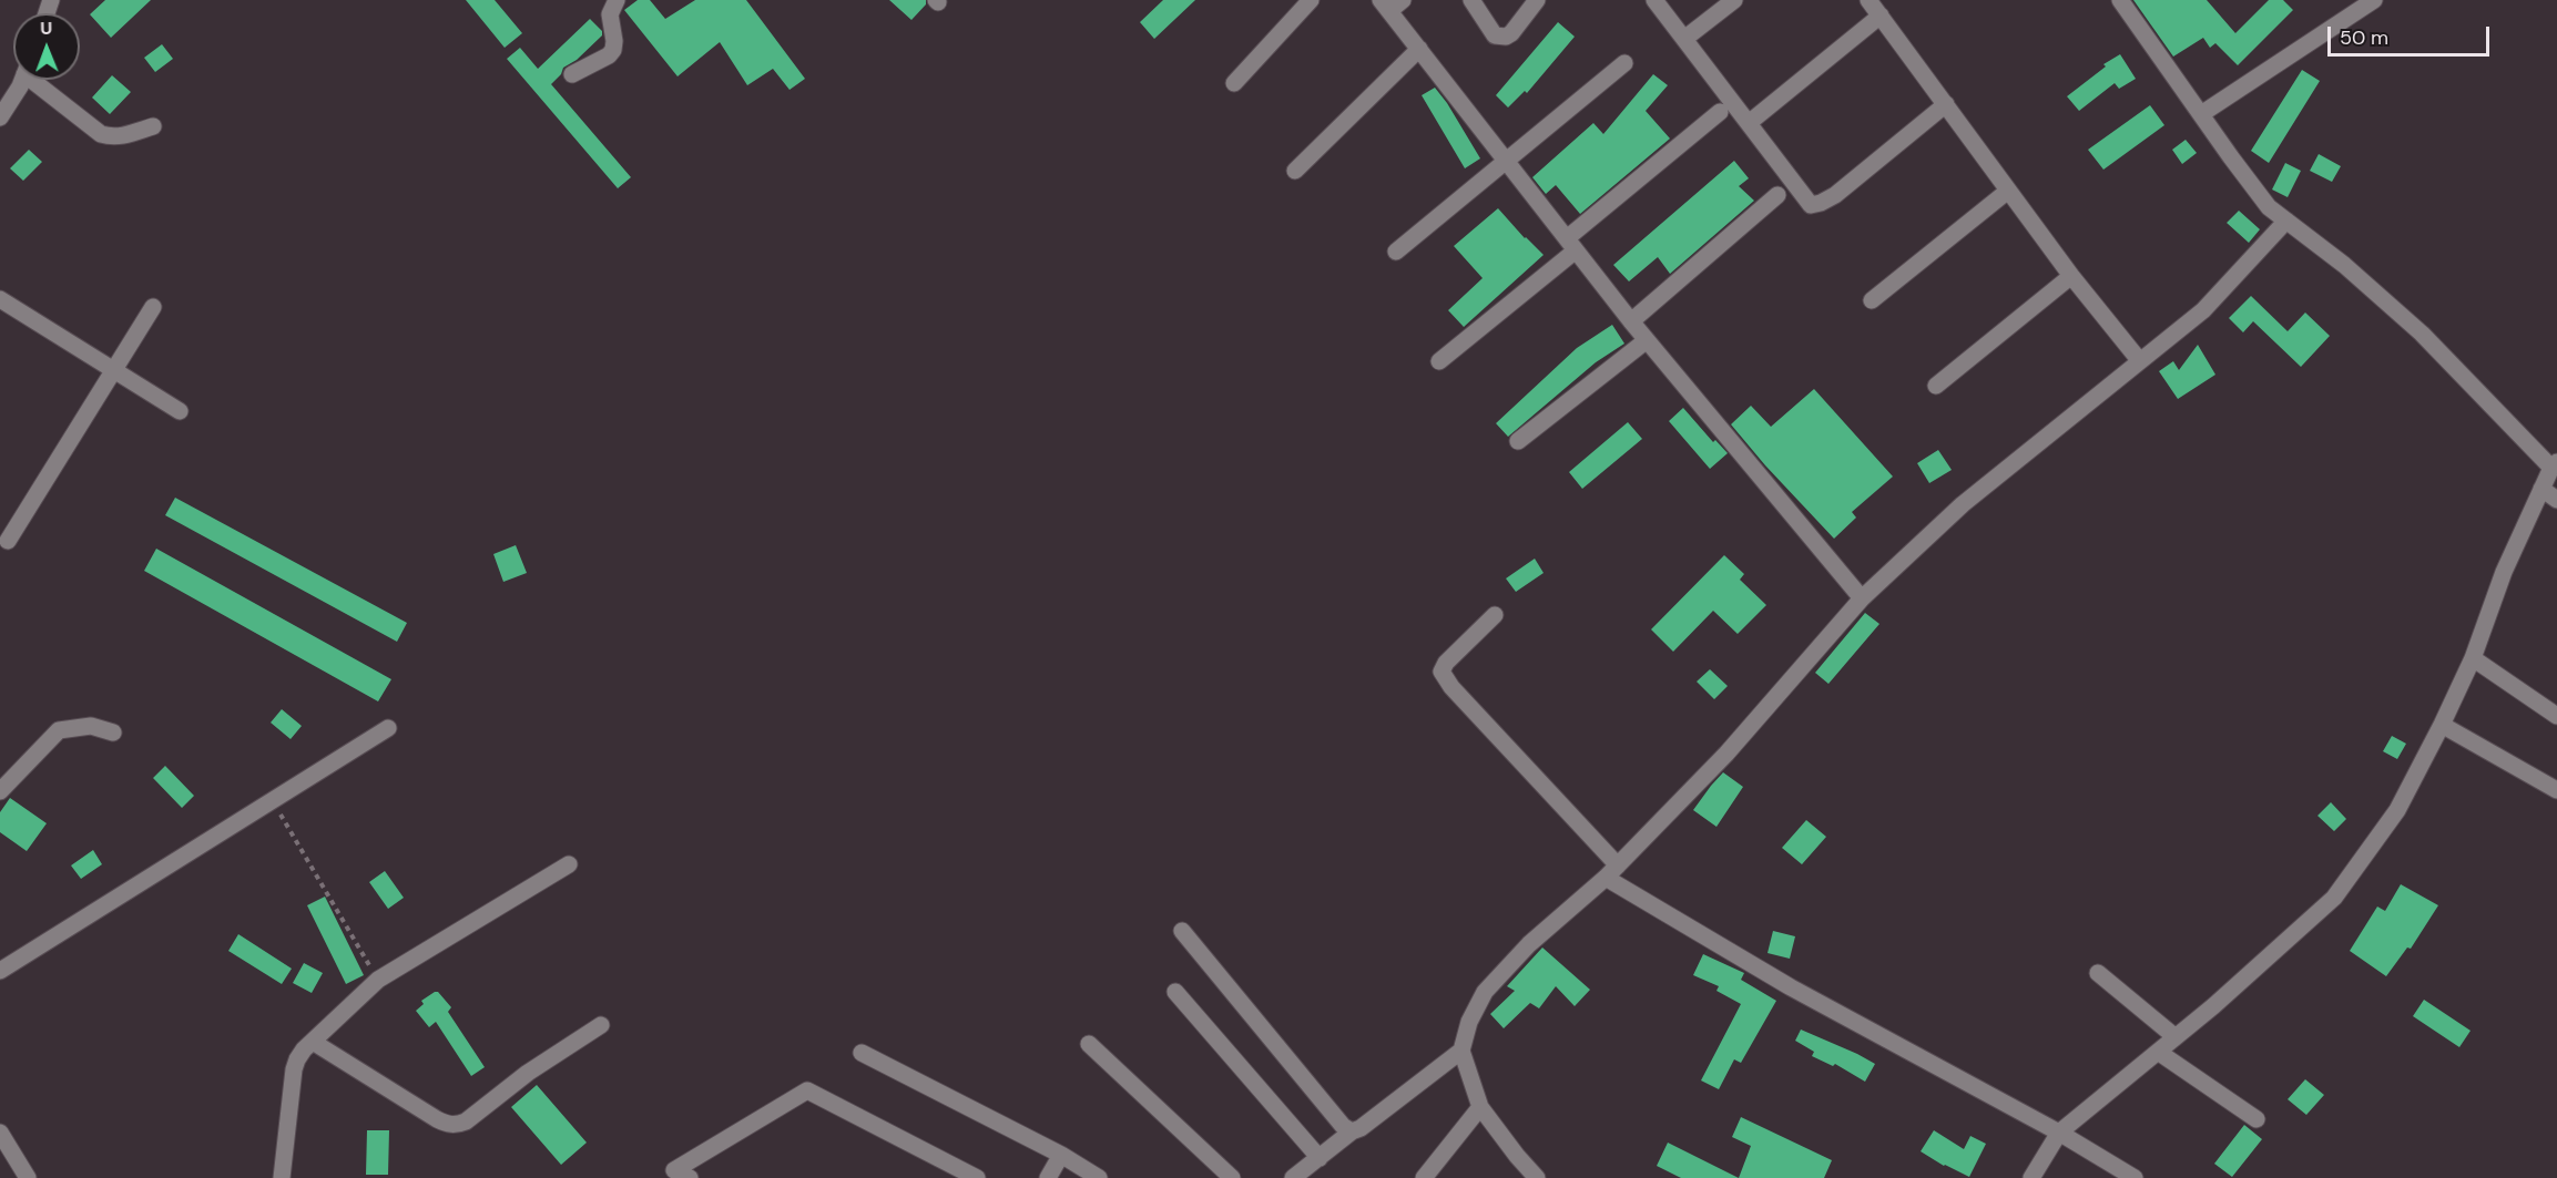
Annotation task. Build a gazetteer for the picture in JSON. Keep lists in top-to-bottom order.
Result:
{
  "scale_bar": "50 m",
  "north": "top"
}
